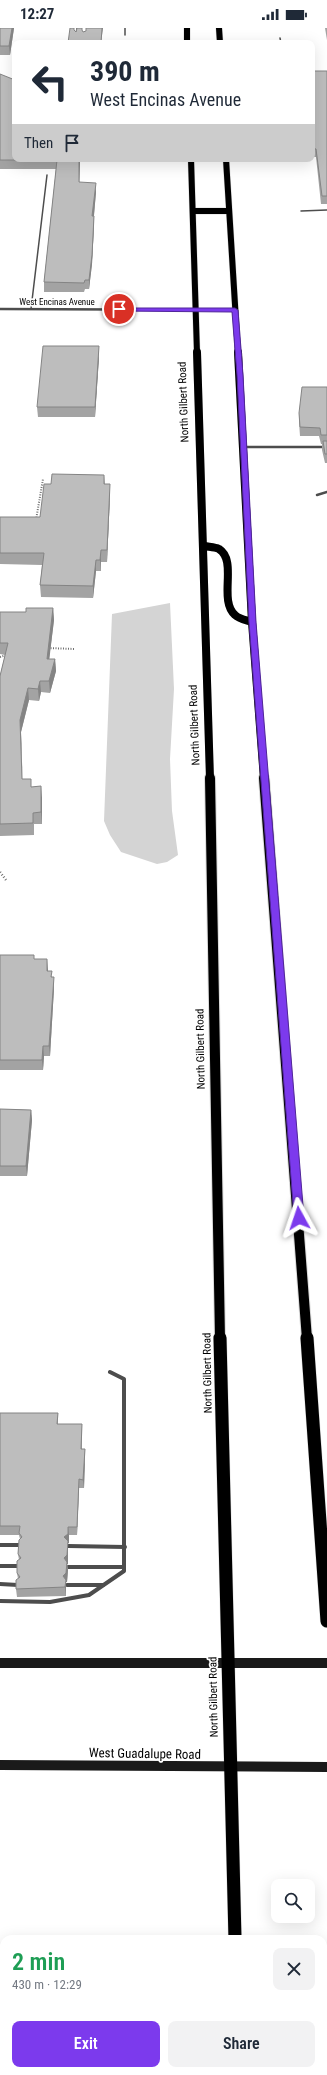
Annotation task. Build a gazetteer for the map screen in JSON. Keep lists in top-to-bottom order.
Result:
{
  "streets": {
    "main road": ["North Gilbert Road", "West Guadalupe Road"],
    "street": ["West Encinas Avenue"]
  },
  "crossings": [
    ["West Encinas Avenue", "North Gilbert Road"],
    ["North Gilbert Road", "West Guadalupe Road"]
  ],
  "page": {
    "status": "12:27",
    "turn": ["390 m", "West Encinas Avenue"],
    "then": "Then",
    "heading": ["2 min", "430 m · 12:29"],
    "buttons": ["Exit", "Share"]
  }
}
